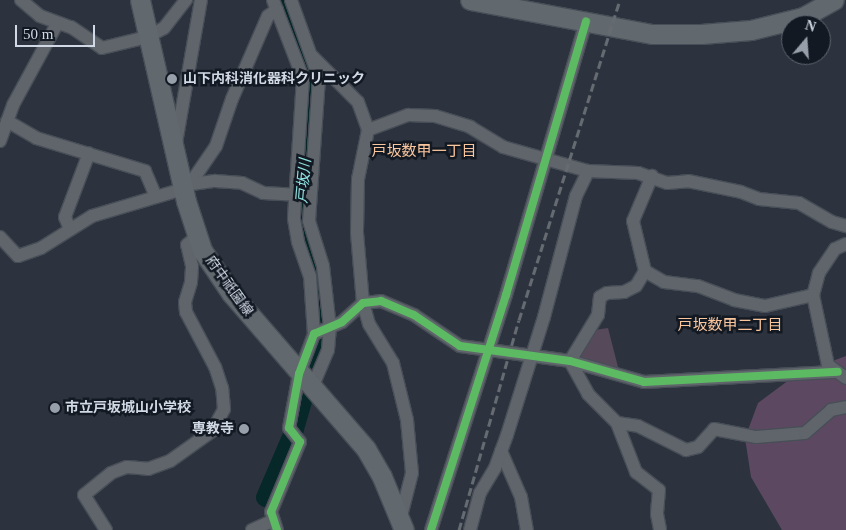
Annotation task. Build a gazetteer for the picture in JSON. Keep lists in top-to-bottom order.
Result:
{
  "streets": {
    "main road": ["府中祇園線"]
  },
  "districts": ["戸坂数甲一丁目", "戸坂数甲二丁目"],
  "water": ["戸坂川"],
  "places": ["山下内科消化器科クリニック", "市立戸坂城山小学校", "専教寺"],
  "scale_bar": "50 m",
  "north": "top"
}
